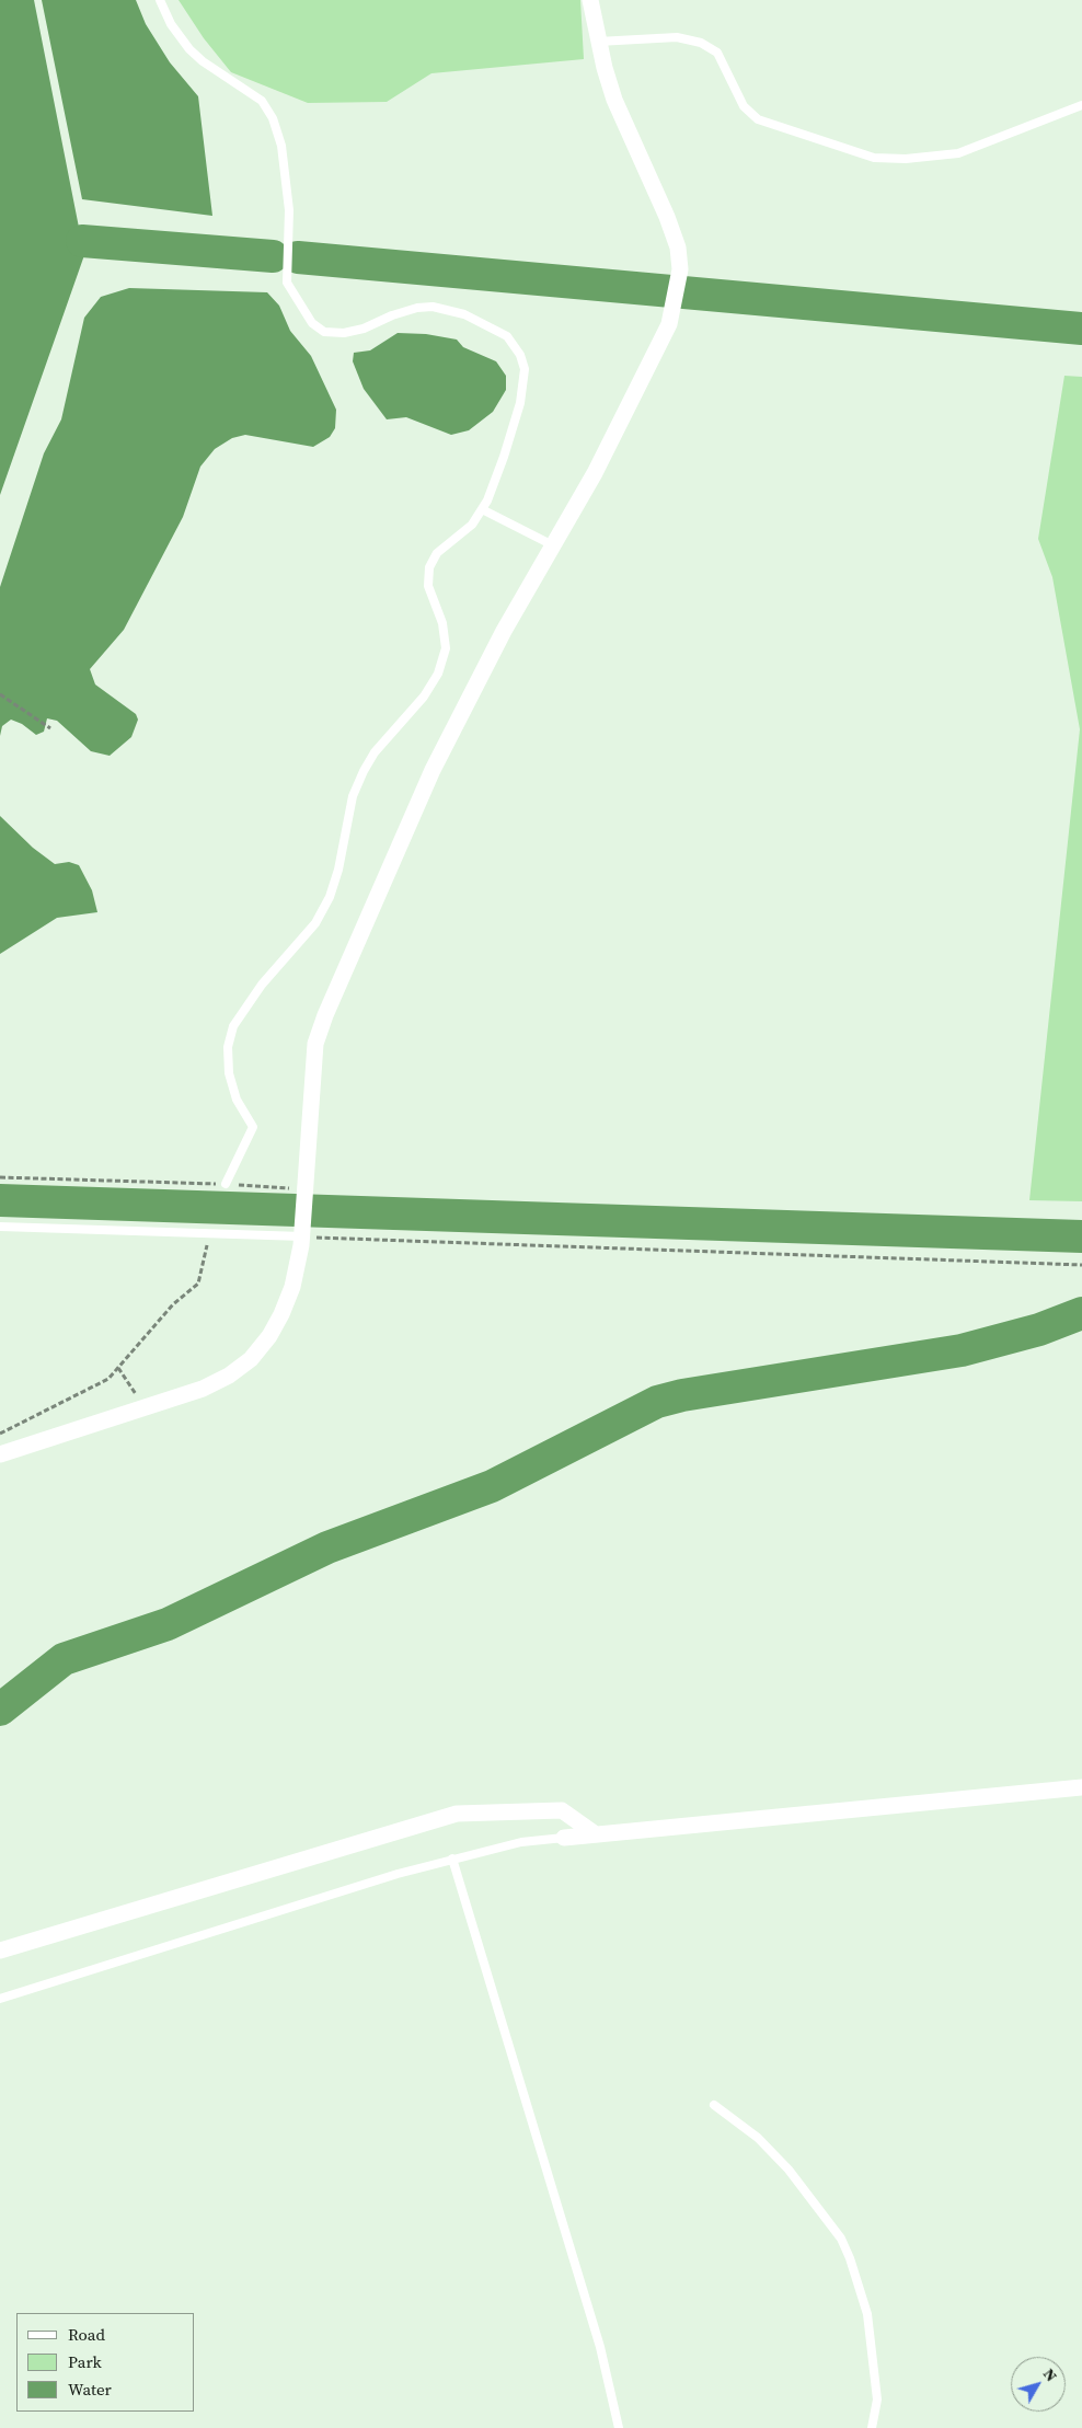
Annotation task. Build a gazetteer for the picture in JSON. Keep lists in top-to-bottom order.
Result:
{
  "legend": ["Road", "Park", "Water"],
  "north": "top right"
}
